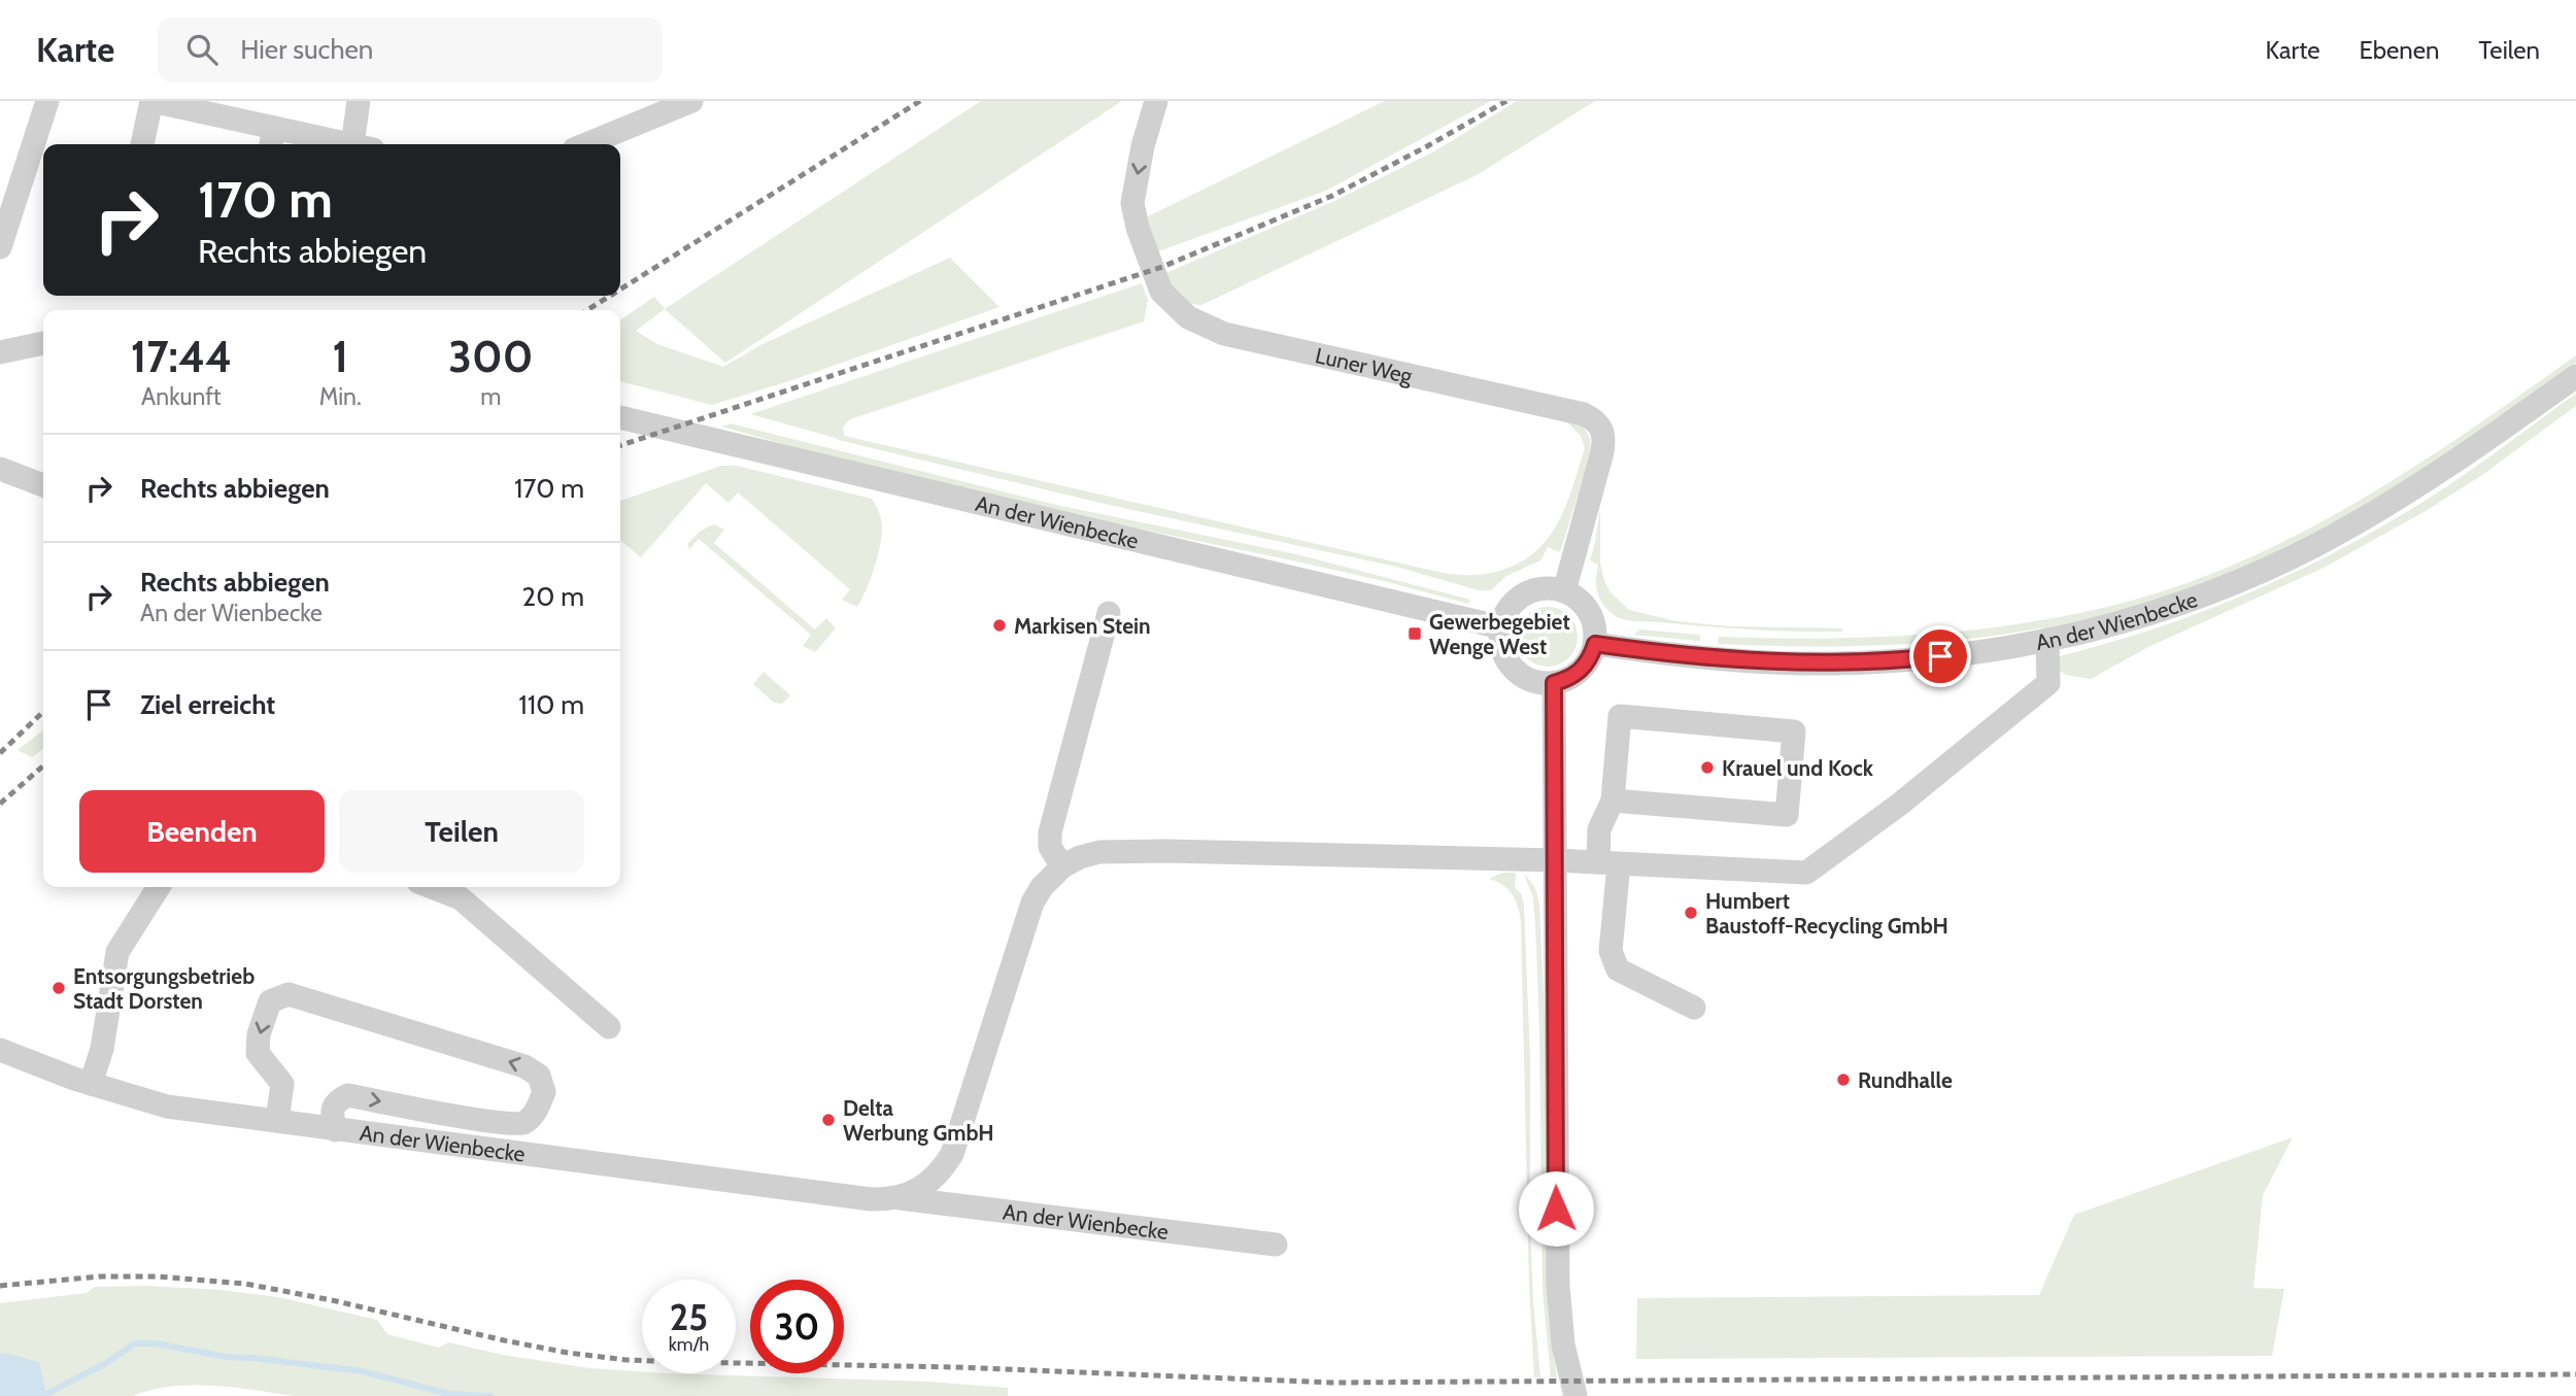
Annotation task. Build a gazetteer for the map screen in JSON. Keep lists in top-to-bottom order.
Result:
{
  "streets": {
    "street": ["Luner Weg", "An der Wienbecke"]
  },
  "crossings": [
    ["Luner Weg", "An der Wienbecke"]
  ],
  "places": {
    "other": [
      "Markisen Stein",
      "Krauel und Kock",
      "Humbert Baustoff-Recycling GmbH",
      "Entsorgungsbetrieb Stadt Dorsten",
      "Rundhalle",
      "Delta Werbung GmbH"
    ],
    "transit": ["Gewerbegebiet Wenge West"]
  },
  "page": {
    "header": "Karte",
    "search": "Hier suchen",
    "nav": ["Karte", "Ebenen", "Teilen"],
    "turn": ["170 m", "Rechts abbiegen"],
    "eta": [
      "17:44",
      "Ankunft",
      "1",
      "Min.",
      "300",
      "m"
    ],
    "list": [
      {
        "name": "Rechts abbiegen",
        "value": "170 m"
      },
      {
        "name": "Rechts abbiegen",
        "note": "An der Wienbecke",
        "value": "20 m"
      },
      {
        "name": "Ziel erreicht",
        "value": "110 m"
      }
    ],
    "buttons": ["Beenden", "Teilen"],
    "speed": "25 km/h",
    "limit": "30"
  }
}
